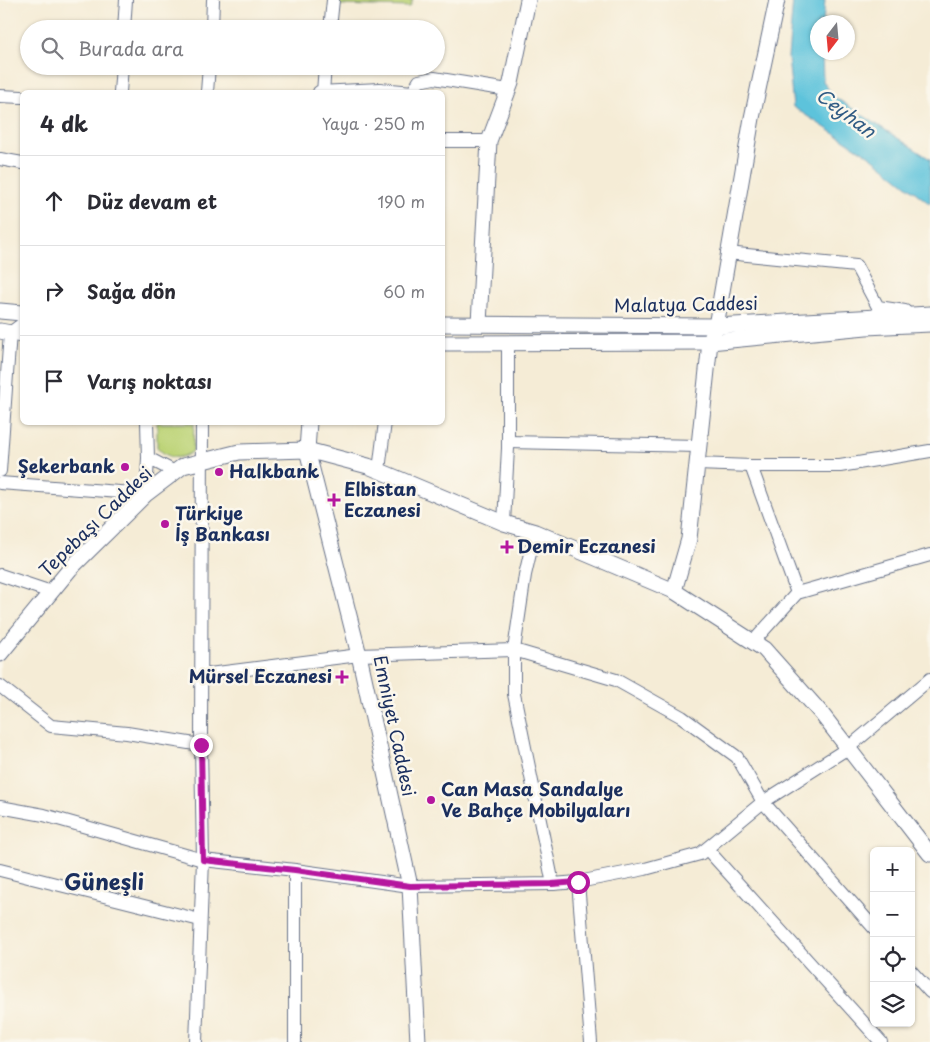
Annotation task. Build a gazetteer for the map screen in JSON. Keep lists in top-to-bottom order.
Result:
{
  "streets": {
    "street": ["Malatya Caddesi", "Tepebaşı Caddesi", "Emniyet Caddesi"]
  },
  "districts": ["Güneşli"],
  "water": ["Ceyhan"],
  "places": {
    "other": [
      "Şekerbank",
      "Halkbank",
      "Türkiye İş Bankası",
      "Can Masa Sandalye Ve Bahçe Mobilyaları"
    ],
    "health": ["Elbistan Eczanesi", "Demir Eczanesi", "Mürsel Eczanesi"]
  },
  "north": "bottom",
  "page": {
    "search": "Burada ara",
    "heading": ["4 dk", "Yaya · 250 m"],
    "list": [
      ["Düz devam et", "190 m"],
      ["Sağa dön", "60 m"],
      "Varış noktası"
    ],
    "map_buttons": ["+", "−"]
  }
}
